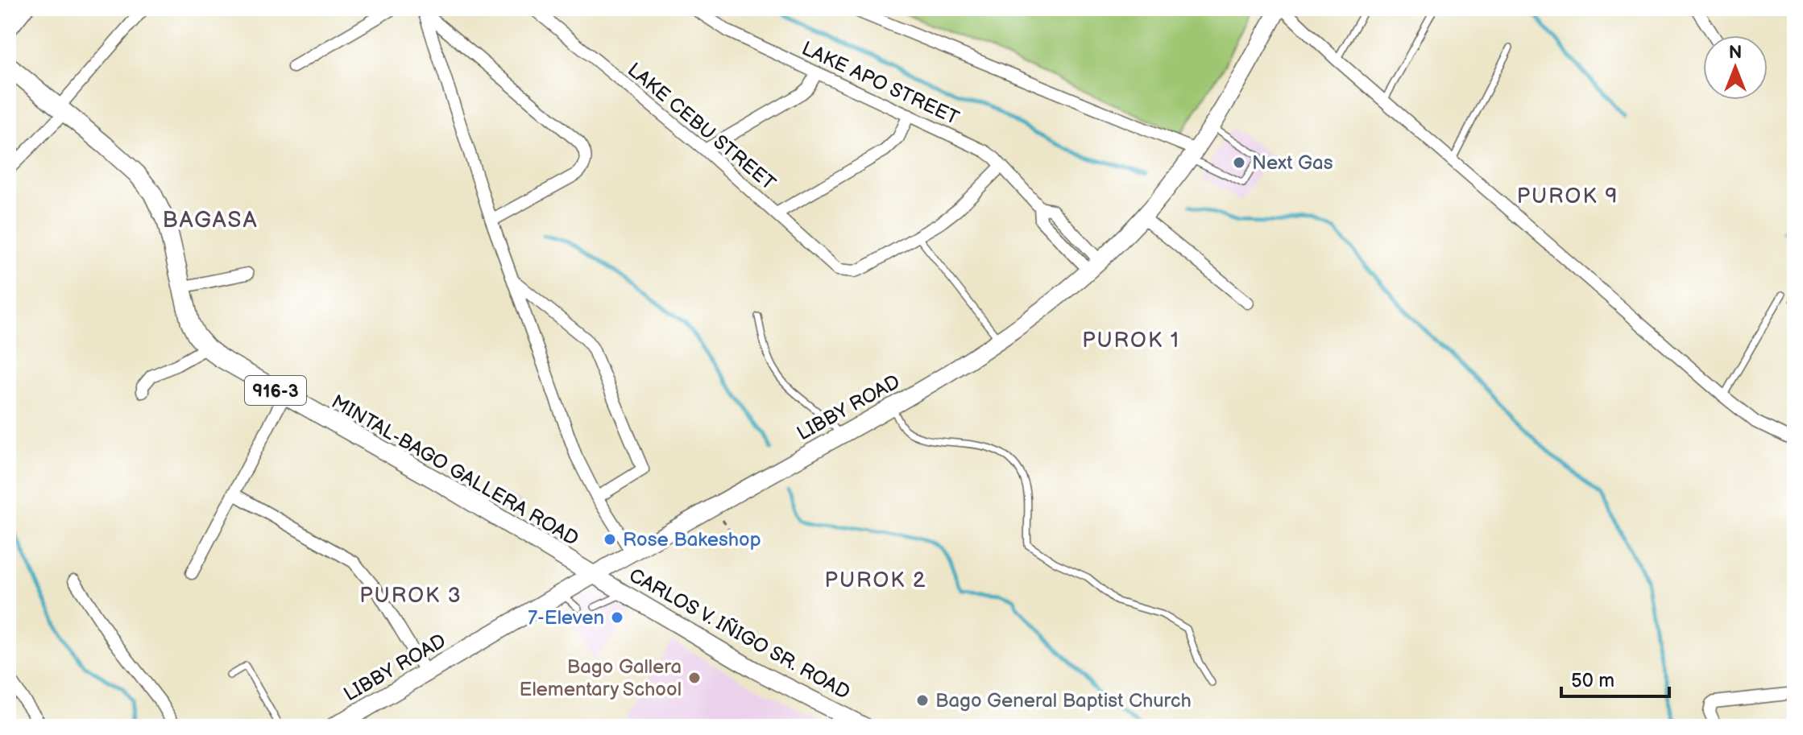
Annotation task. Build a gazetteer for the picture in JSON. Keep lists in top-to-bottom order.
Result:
{
  "streets": {
    "main road": [
      "916-3",
      "LIBBY ROAD",
      "MINTAL-BAGO GALLERA ROAD",
      "CARLOS V. IÑIGO SR. ROAD"
    ],
    "street": ["LAKE APO STREET", "LAKE CEBU STREET"]
  },
  "crossings": [
    ["LAKE APO STREET", "LIBBY ROAD"],
    ["LIBBY ROAD", "MINTAL-BAGO GALLERA ROAD"],
    ["LIBBY ROAD", "CARLOS V. IÑIGO SR. ROAD"],
    ["MINTAL-BAGO GALLERA ROAD", "CARLOS V. IÑIGO SR. ROAD"]
  ],
  "districts": [
    "PUROK 9",
    "BAGASA",
    "PUROK 1",
    "PUROK 2",
    "PUROK 3"
  ],
  "places": [
    "Next Gas",
    "Rose Bakeshop",
    "7-Eleven",
    "Bago Gallera Elementary School",
    "Bago General Baptist Church"
  ],
  "scale_bar": "50 m",
  "north": "top"
}
